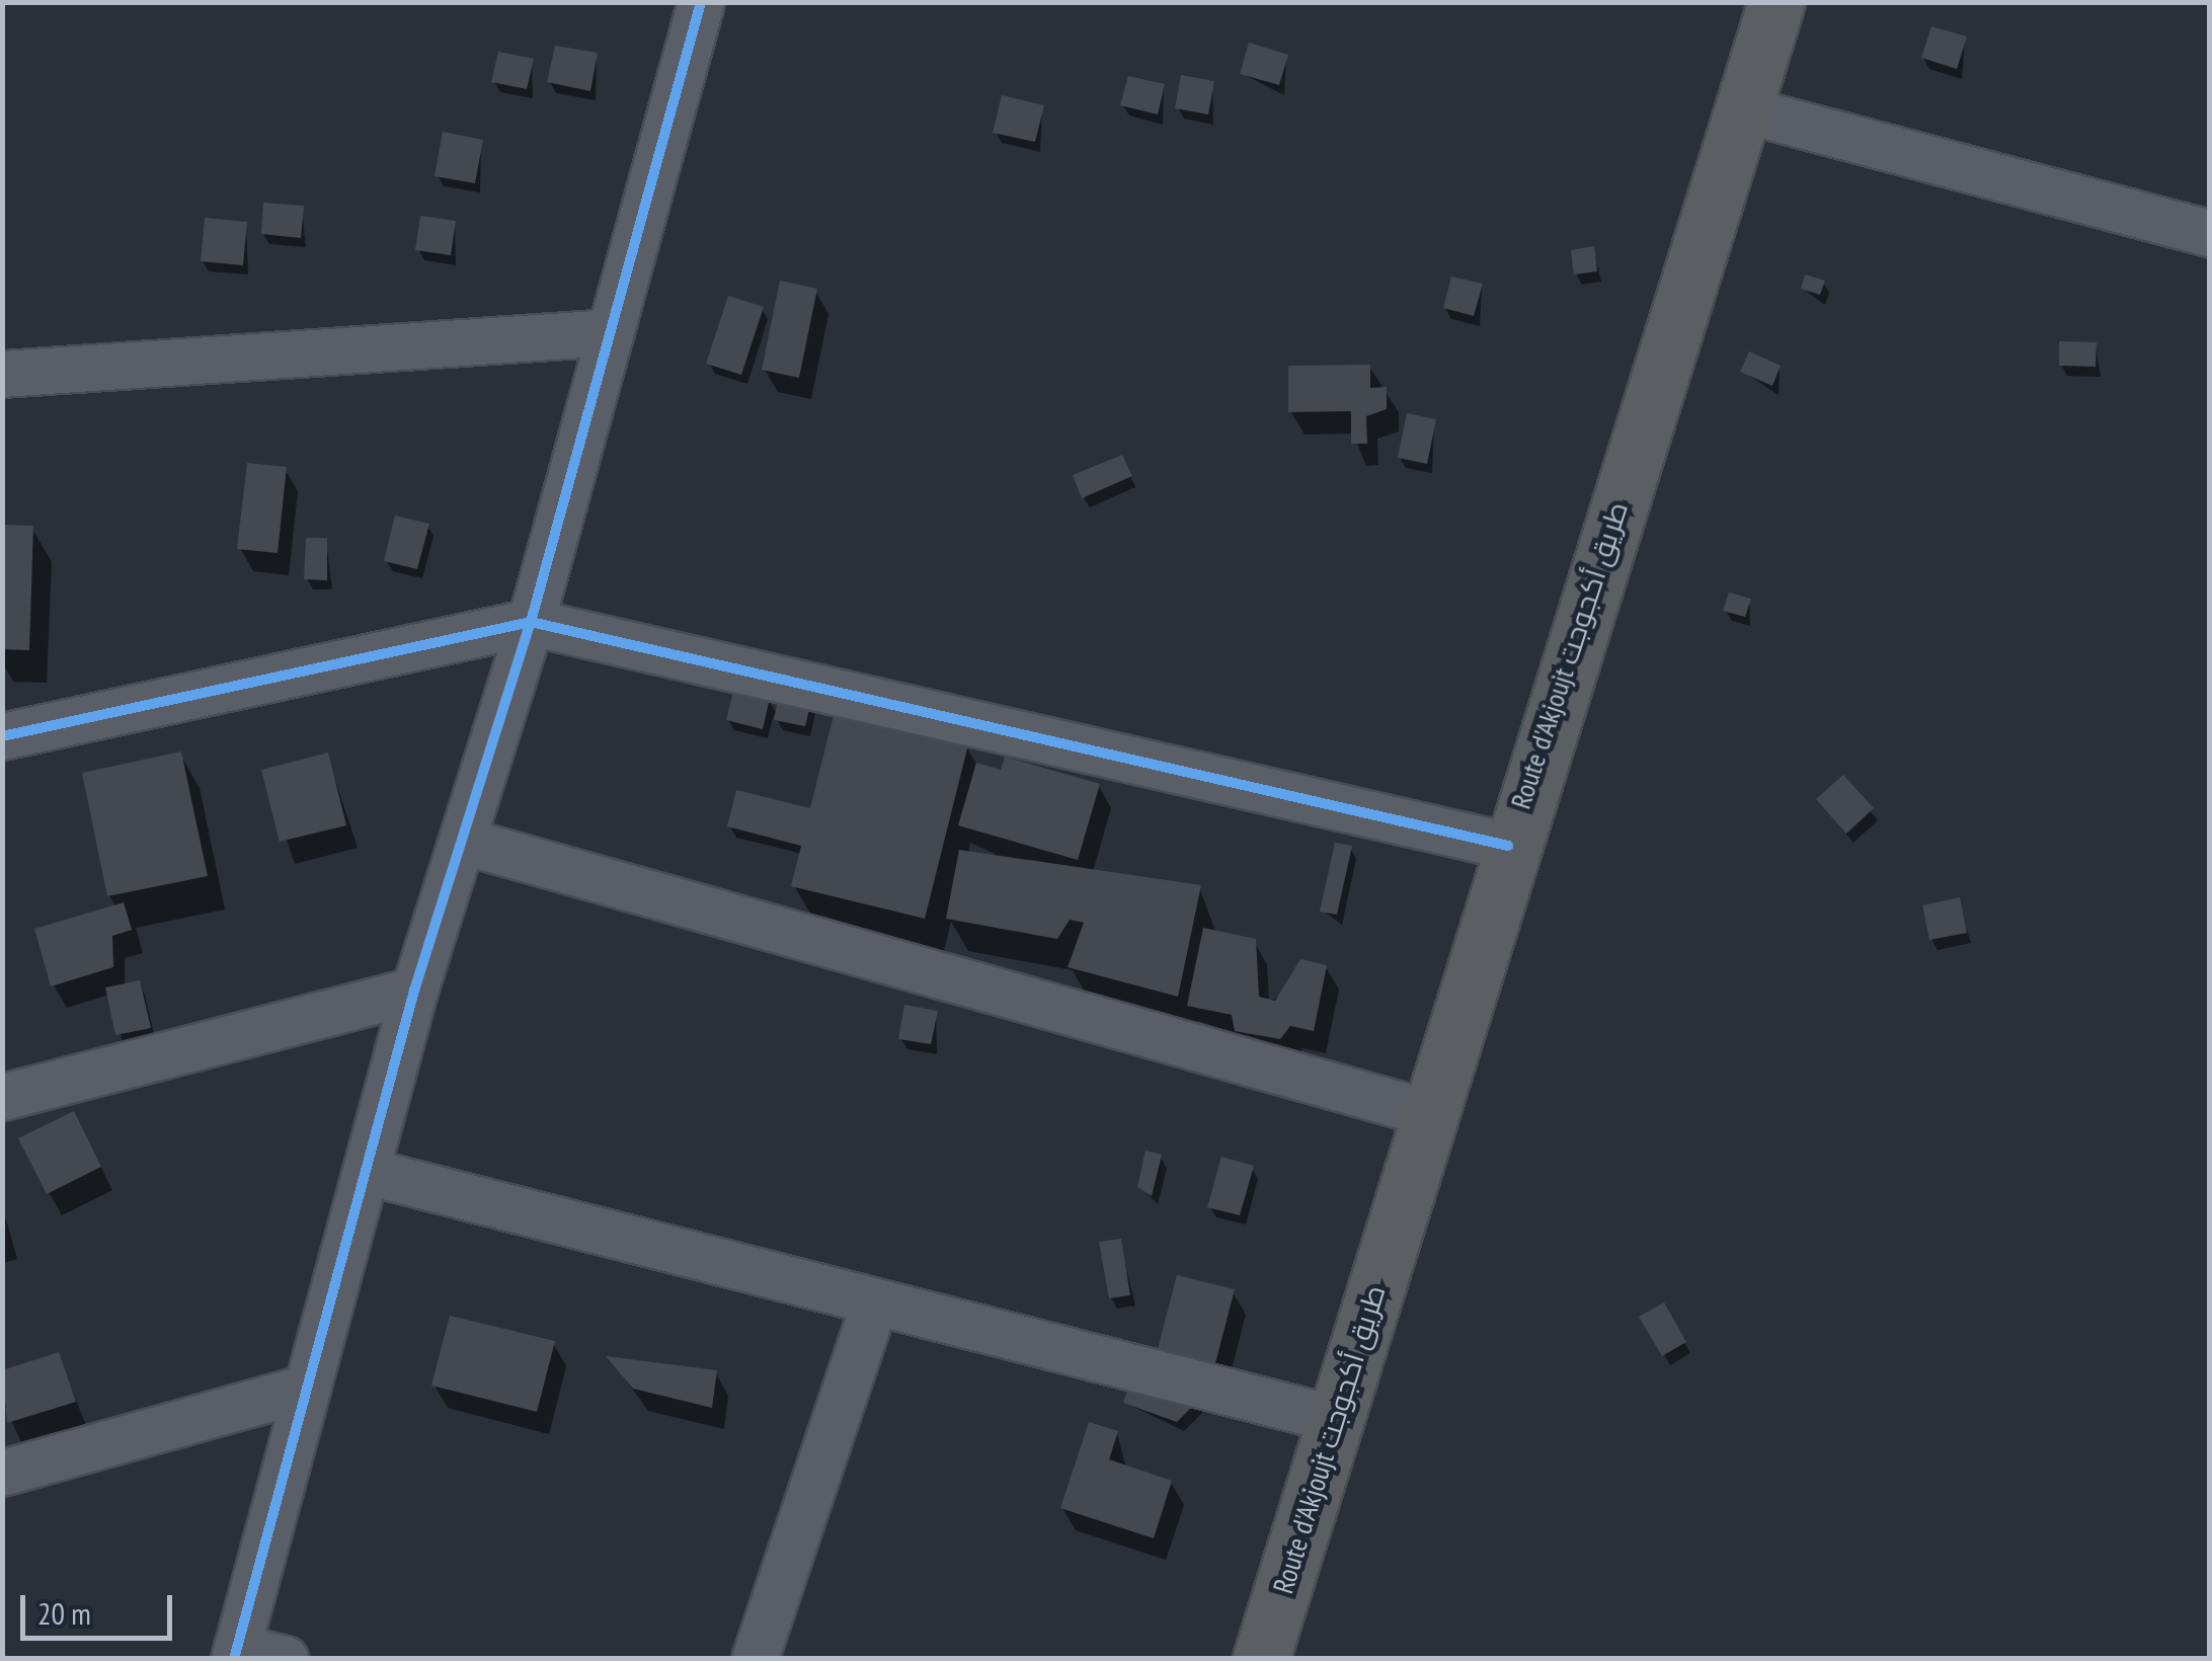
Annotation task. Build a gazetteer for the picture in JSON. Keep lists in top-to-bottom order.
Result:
{
  "streets": {
    "highway": ["Route d'Akjoujt طريق أكجوجت"]
  },
  "scale_bar": "20 m"
}
